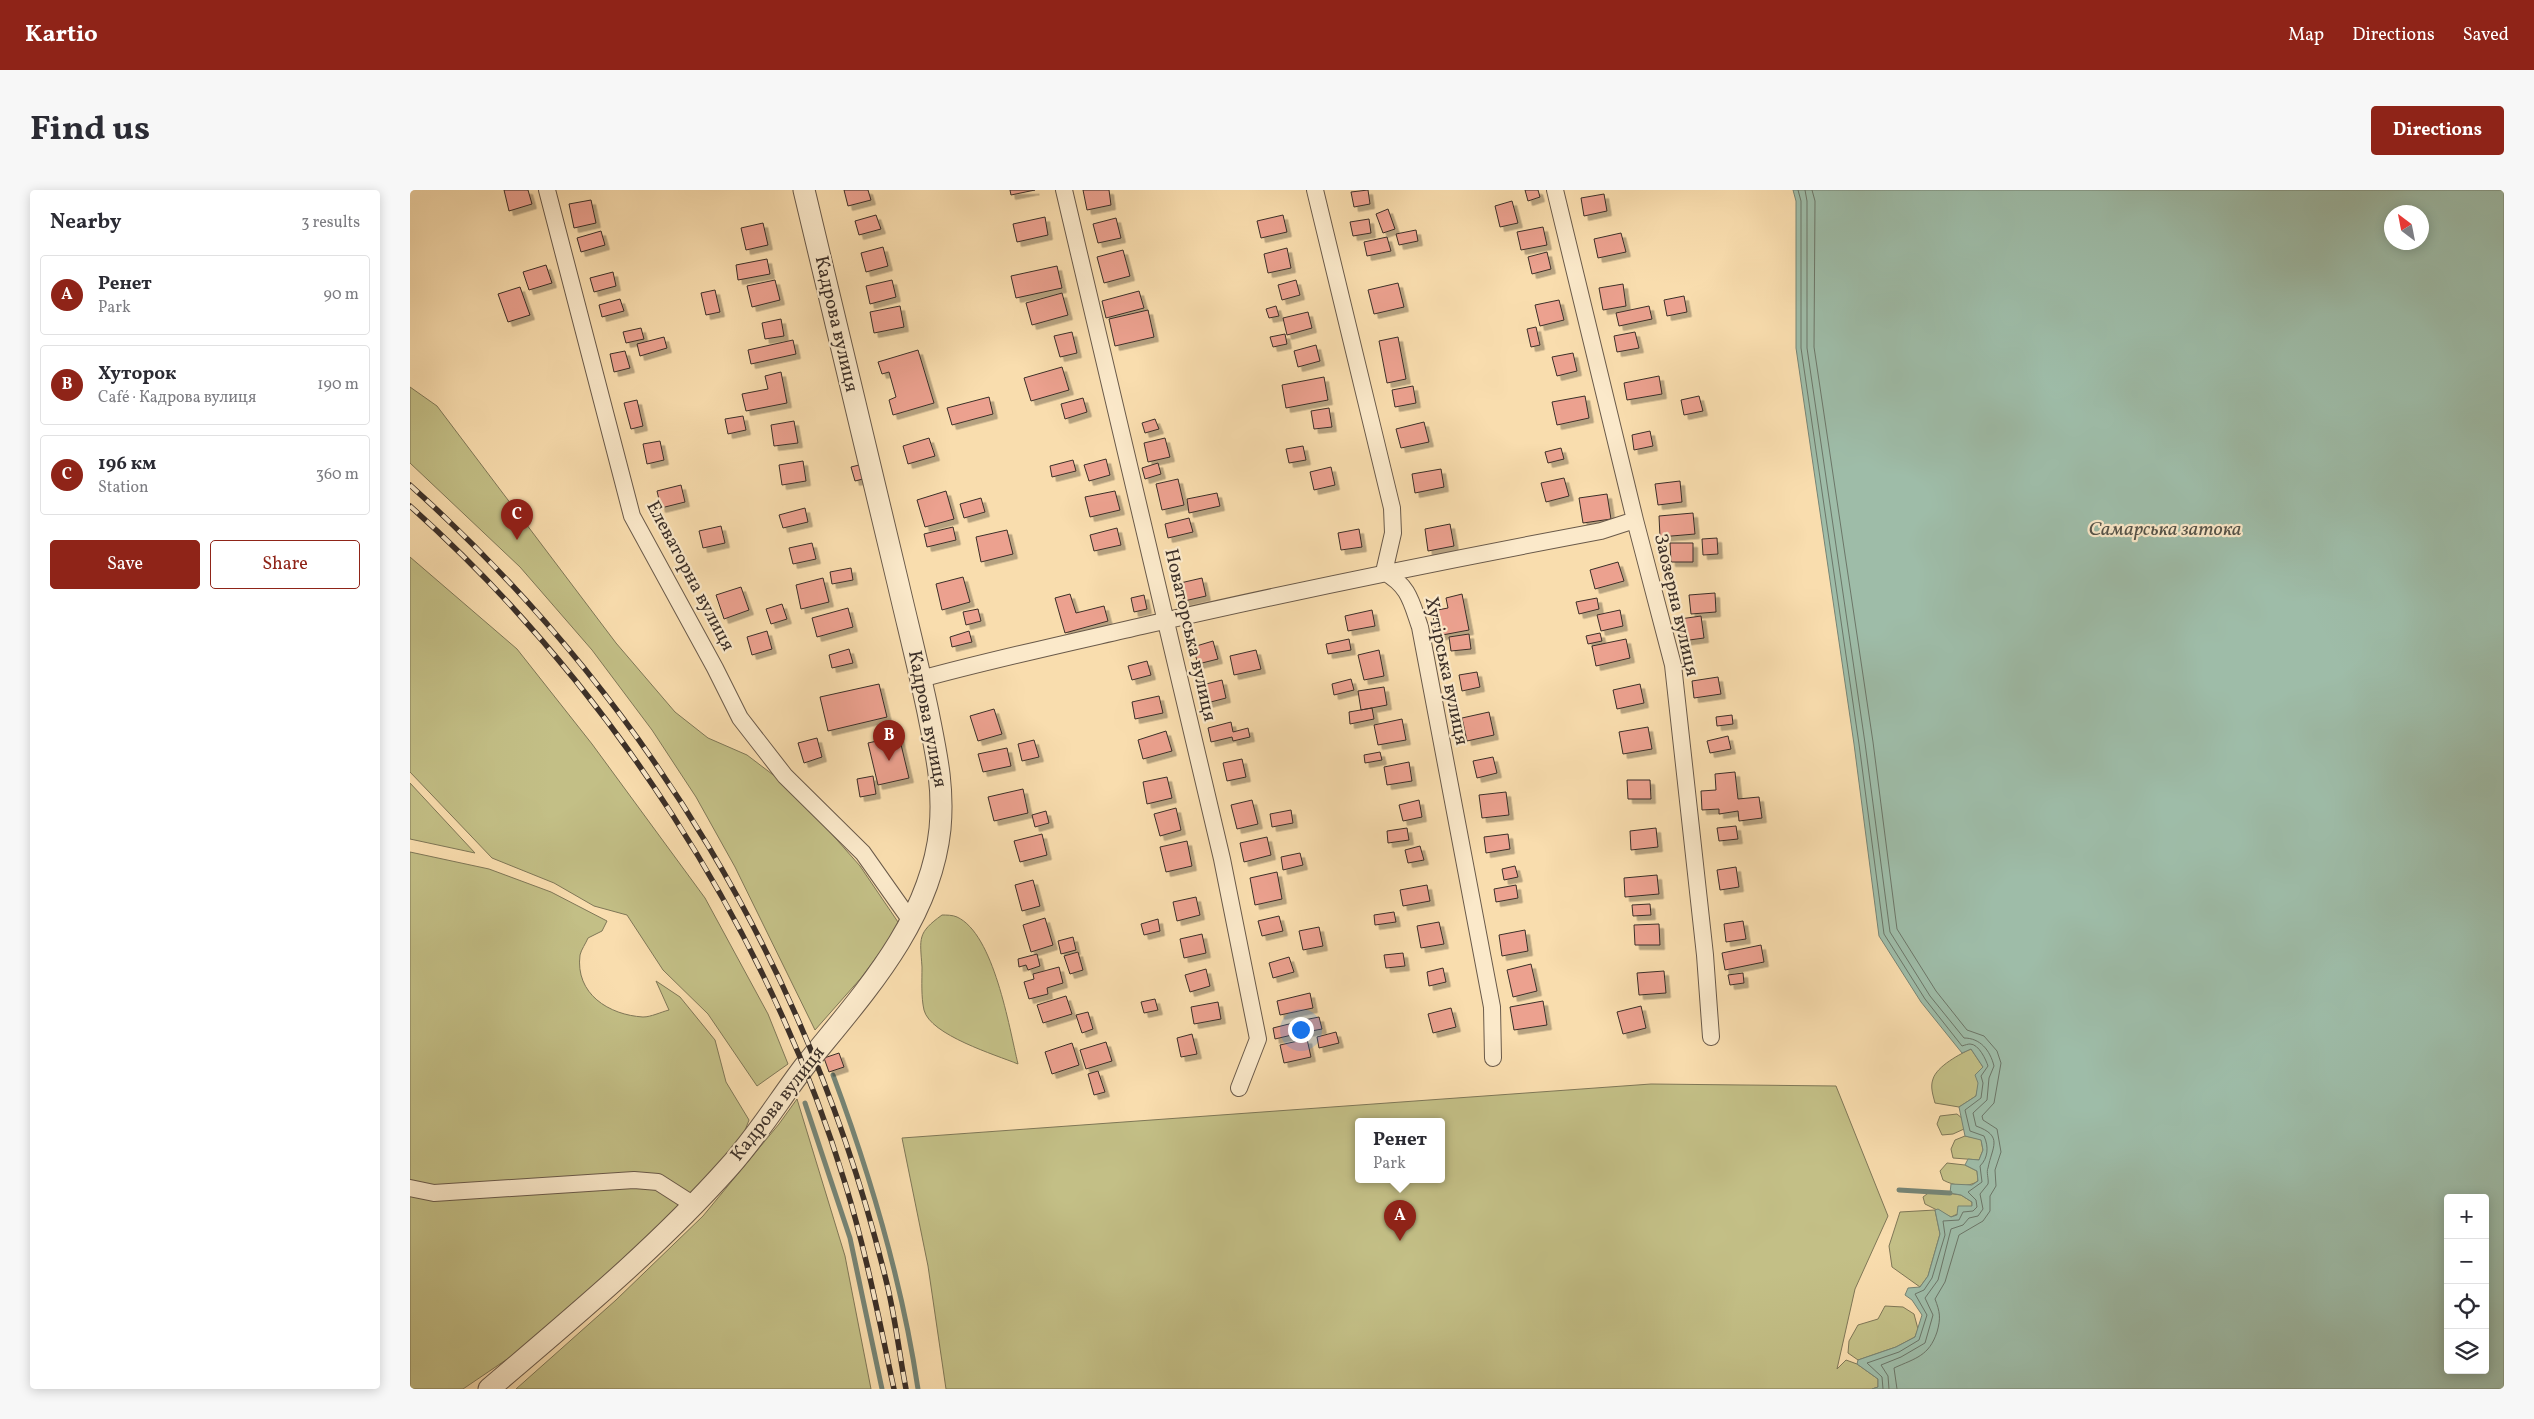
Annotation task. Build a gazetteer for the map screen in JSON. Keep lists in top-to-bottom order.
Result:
{
  "streets": {
    "street": [
      "Кадрова вулиця",
      "Елеваторна вулиця",
      "Заозерна вулиця",
      "Новаторська вулиця",
      "Хутірська вулиця"
    ]
  },
  "crossings": [
    ["Кадрова вулиця", "Елеваторна вулиця"]
  ],
  "water": ["Самарська затока"],
  "north": "top left",
  "page": {
    "header": "Kartio",
    "nav": ["Map", "Directions", "Saved"],
    "title": "Find us",
    "buttons": [
      "Directions",
      ["Save", "Share"]
    ],
    "heading": ["Nearby", "3 results"],
    "list": [
      {
        "mark": "A",
        "name": "Ренет",
        "note": "Park",
        "value": "90 m"
      },
      {
        "mark": "B",
        "name": "Хуторок",
        "note": "Café · Кадрова вулиця",
        "value": "190 m"
      },
      {
        "mark": "C",
        "name": "196 км",
        "note": "Station",
        "value": "360 m"
      }
    ],
    "pins": ["C", "B", "A"],
    "popup": ["Ренет", "Park"],
    "map_buttons": ["+", "−"]
  }
}
